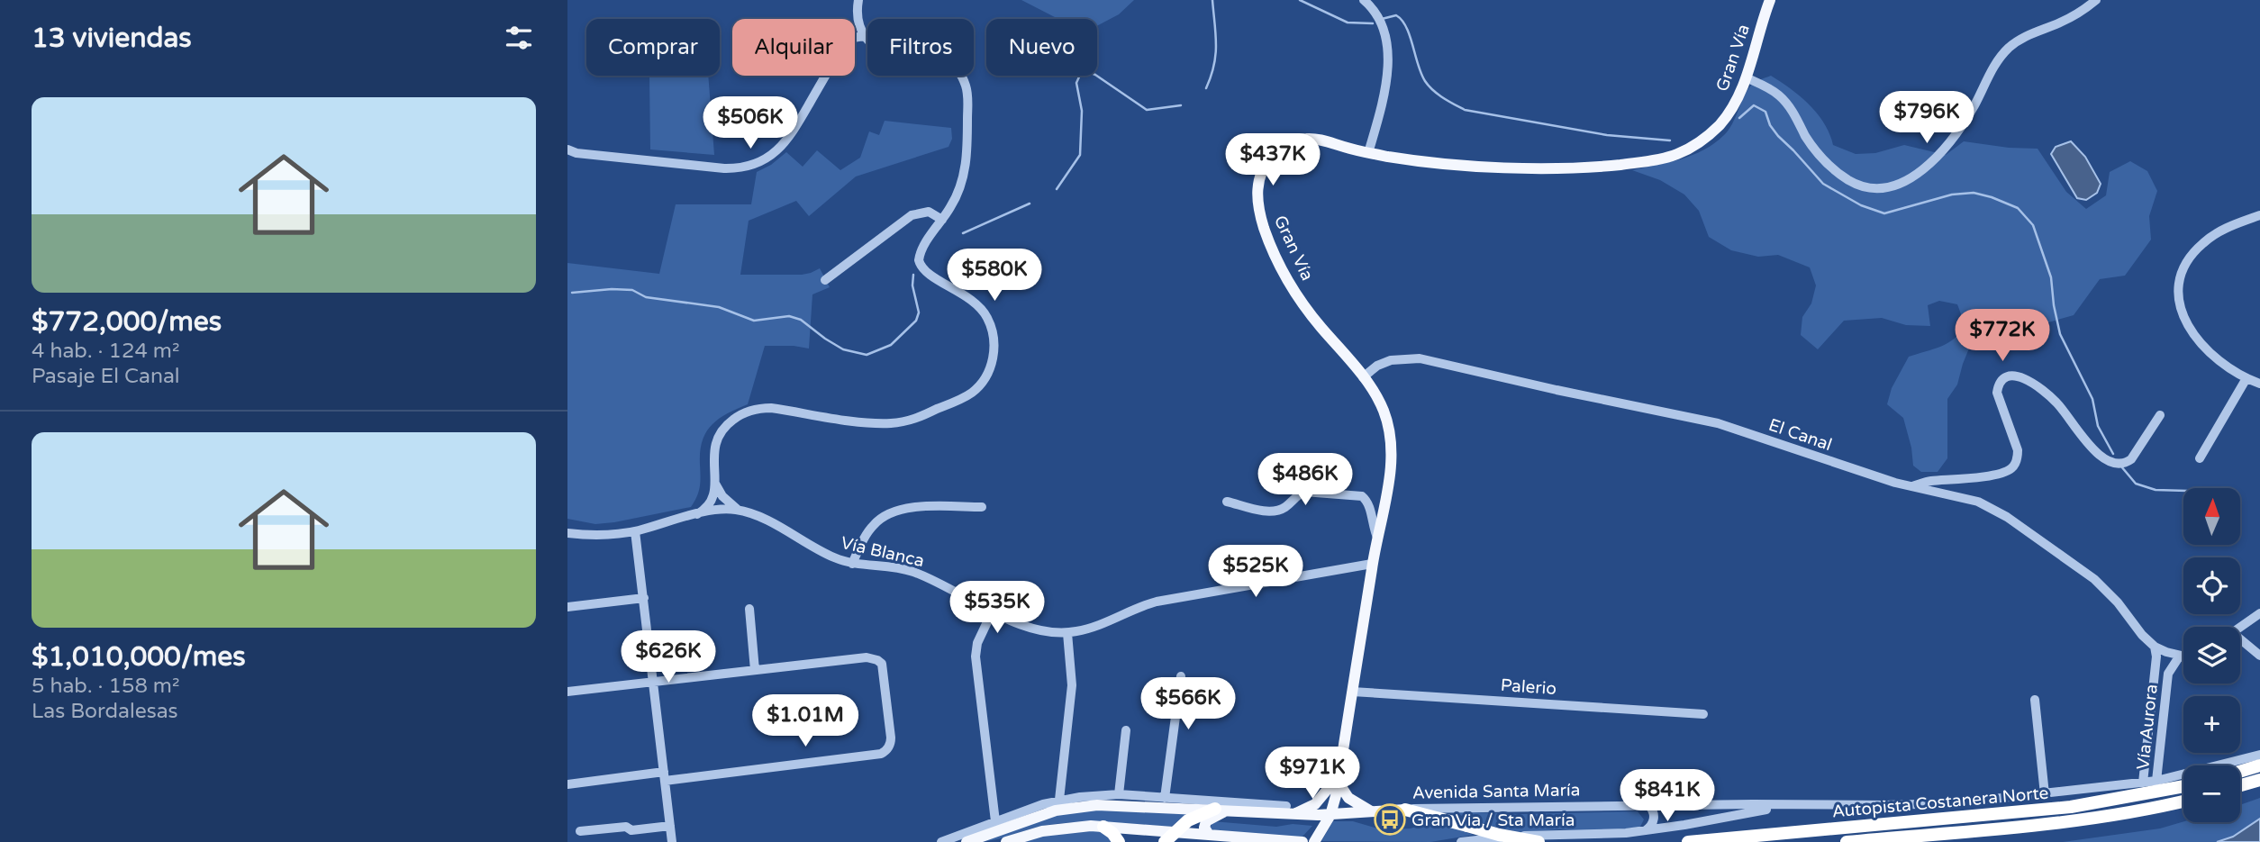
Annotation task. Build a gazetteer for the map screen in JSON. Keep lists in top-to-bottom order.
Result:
{
  "streets": {
    "highway": ["Autopista Costanera Norte"],
    "main road": ["Gran Vía", "Avenida Santa María"],
    "street": [
      "El Canal",
      "Vía Blanca",
      "Palerio",
      "Vía Aurora"
    ]
  },
  "crossings": [
    ["Gran Vía", "El Canal"],
    ["Gran Vía", "Vía Blanca"],
    ["Gran Vía", "Palerio"],
    ["Gran Vía", "Avenida Santa María"],
    ["El Canal", "Vía Aurora"],
    ["Vía Aurora", "Avenida Santa María"]
  ],
  "places": {
    "bus stop": ["Gran Via / Sta María"]
  },
  "north": "top",
  "page": {
    "heading": "13 viviendas",
    "chip": [
      "Comprar",
      "Alquilar",
      "Filtros",
      "Nuevo"
    ],
    "list": [
      {
        "name": "$772,000/mes",
        "note": "4 hab. · 124 m² · Pasaje El Canal"
      },
      {
        "name": "$1,010,000/mes",
        "note": "5 hab. · 158 m² · Las Bordalesas"
      }
    ],
    "price": [
      "$796K",
      "$506K",
      "$437K",
      "$580K",
      "$772K",
      "$486K",
      "$525K",
      "$535K",
      "$626K",
      "$566K",
      "$1.01M",
      "$971K",
      "$841K"
    ],
    "map_buttons": ["+", "−"]
  }
}
